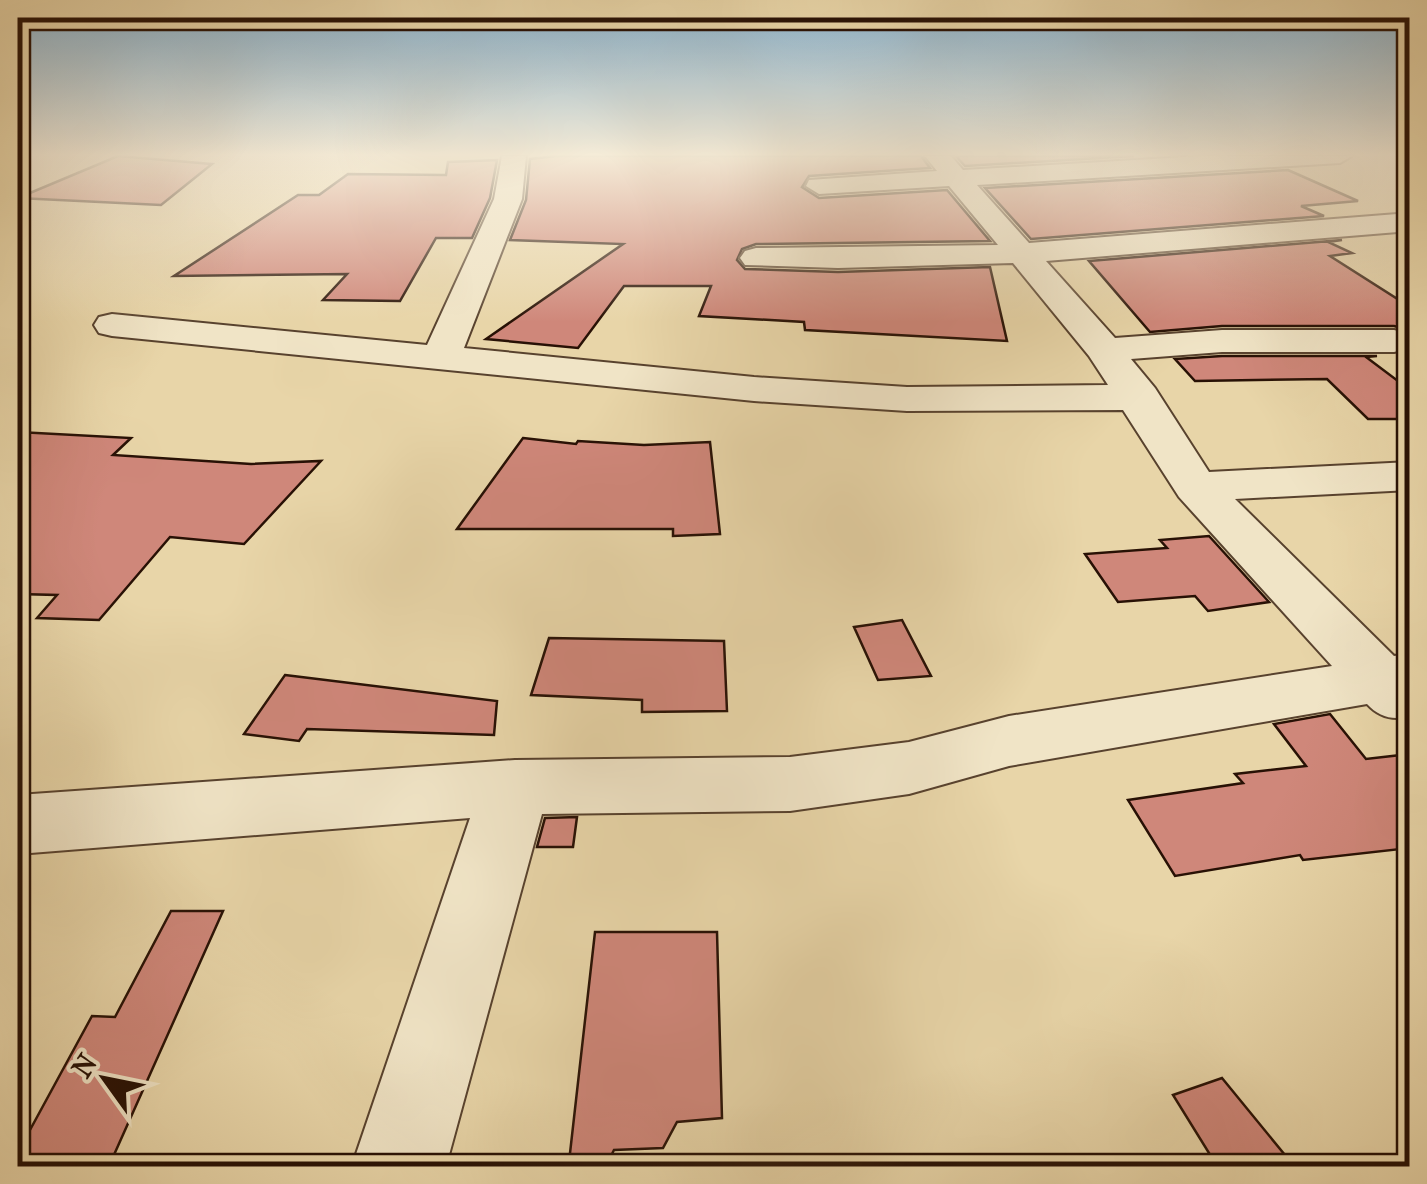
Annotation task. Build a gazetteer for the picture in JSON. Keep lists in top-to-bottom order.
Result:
{
  "north": "top left"
}
